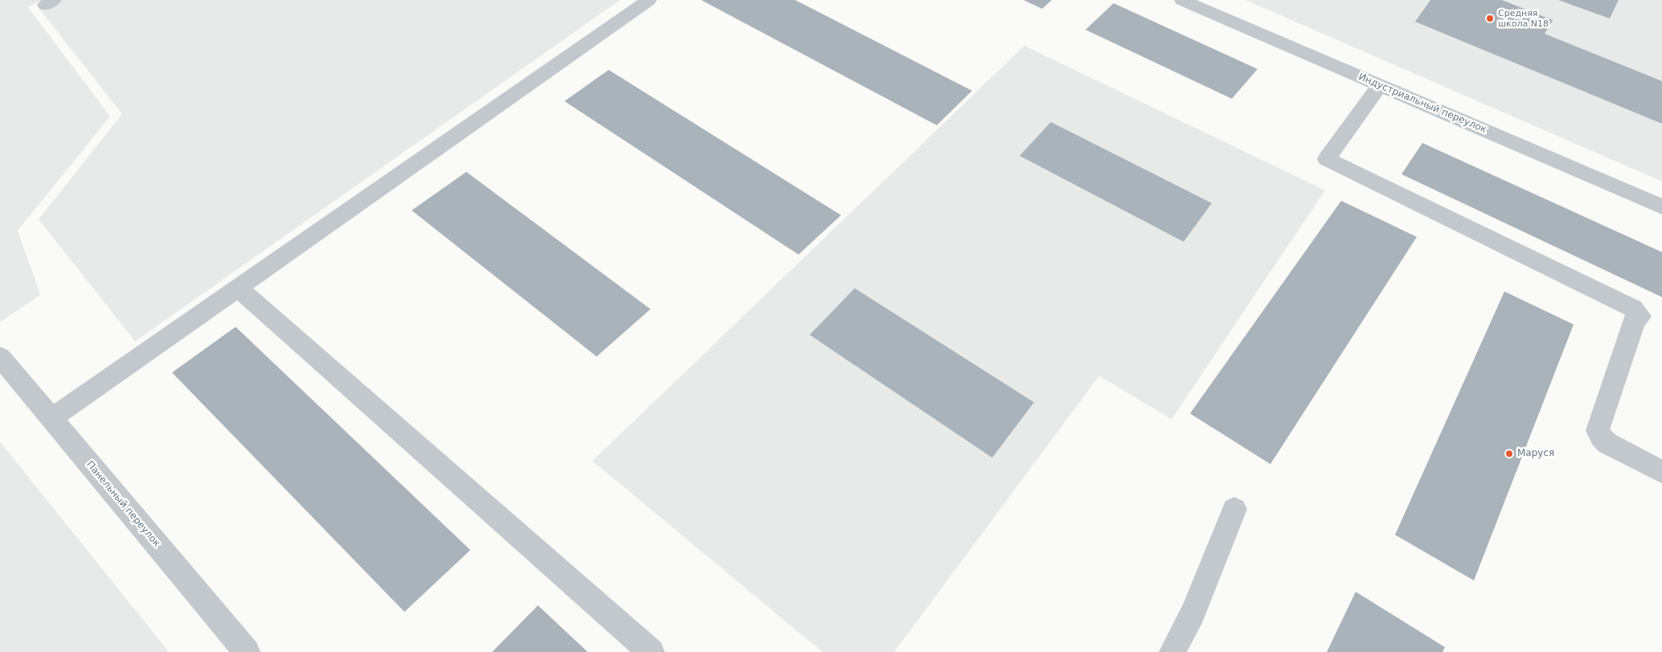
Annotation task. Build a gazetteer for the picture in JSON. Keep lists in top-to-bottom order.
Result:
{
  "streets": {
    "street": ["Индустриальный переулок", "Панельный переулок"]
  },
  "places": ["Средняя школа N18", "Маруся"]
}
